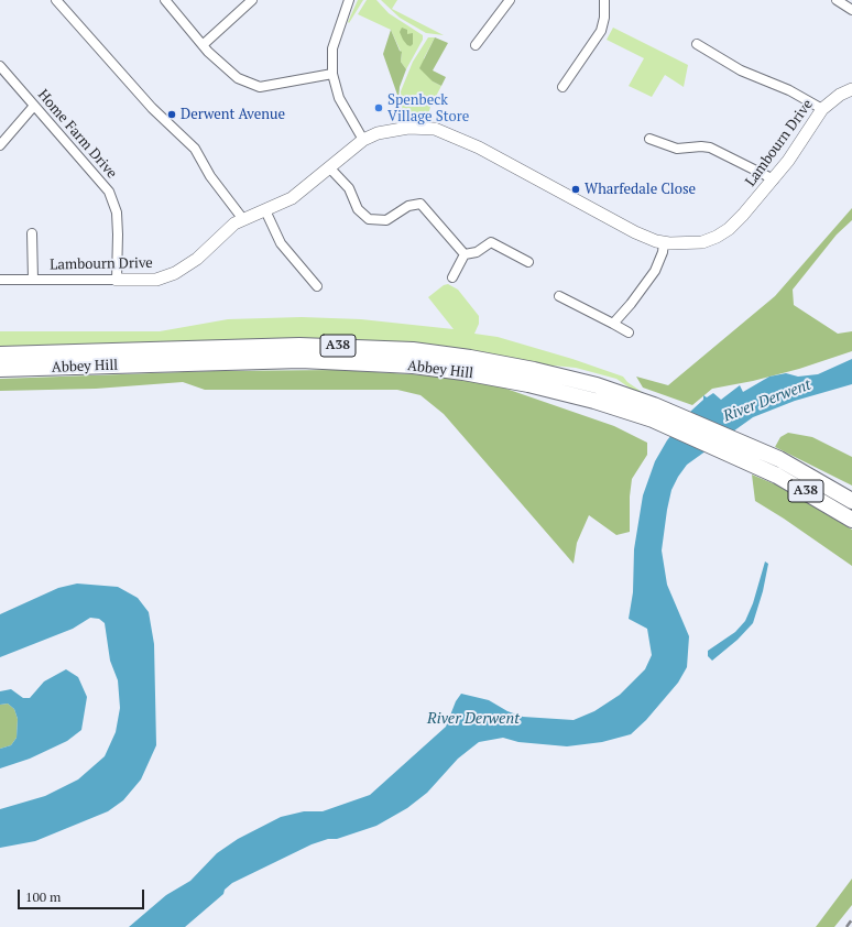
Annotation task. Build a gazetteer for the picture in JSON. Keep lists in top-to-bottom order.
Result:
{
  "streets": {
    "highway": ["A38", "Abbey Hill"],
    "street": ["Home Farm Drive", "Lambourn Drive"]
  },
  "crossings": [
    ["Home Farm Drive", "Lambourn Drive"]
  ],
  "water": ["River Derwent"],
  "places": ["Spenbeck Village Store", "Derwent Avenue", "Wharfedale Close"],
  "scale_bar": "100 m"
}
